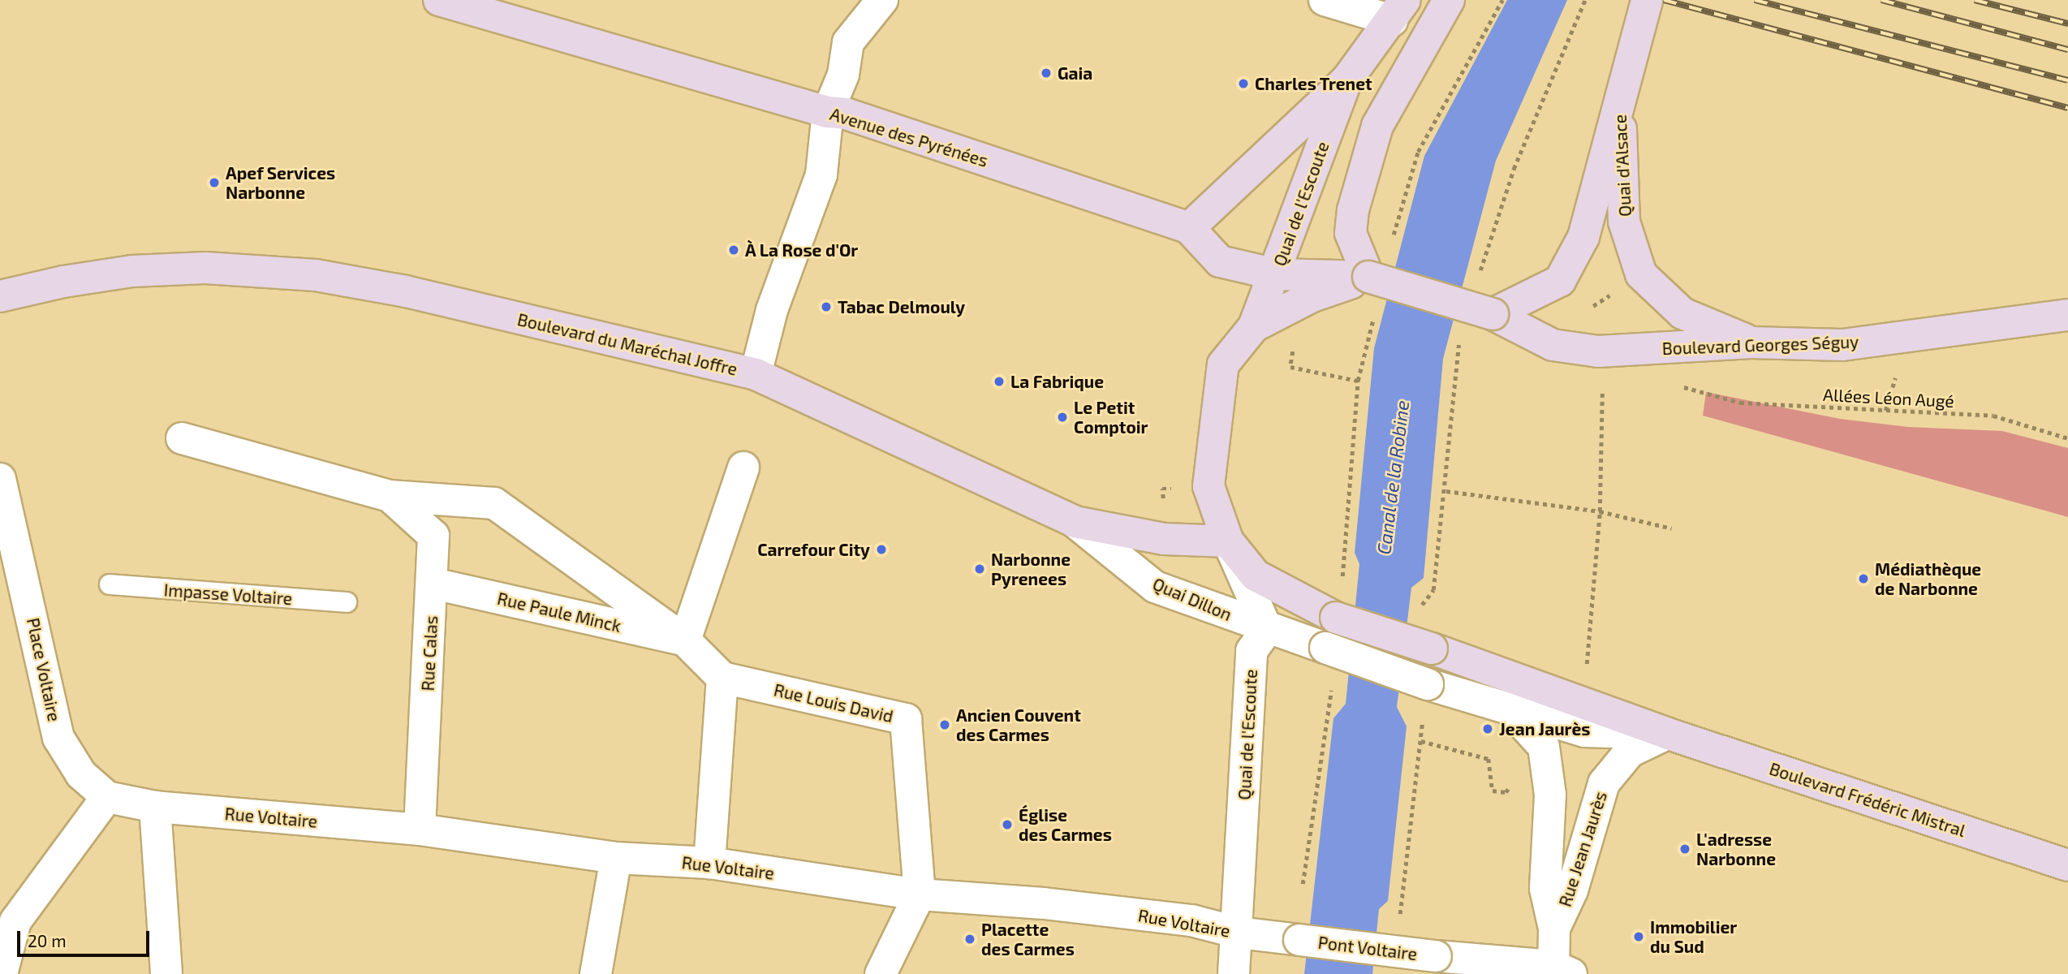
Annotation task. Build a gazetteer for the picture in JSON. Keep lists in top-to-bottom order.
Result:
{
  "streets": {
    "main road": [
      "Avenue des Pyrénées",
      "Quai d'Alsace",
      "Quai de l'Escoute",
      "Boulevard du Maréchal Joffre",
      "Boulevard Georges Séguy",
      "Boulevard Frédéric Mistral"
    ],
    "street": [
      "Quai Dillon",
      "Rue Paule Minck",
      "Rue Calas",
      "Place Voltaire",
      "Rue Louis David",
      "Rue Voltaire",
      "Rue Jean Jaurès",
      "Pont Voltaire"
    ],
    "lane": ["Impasse Voltaire"],
    "path": ["Allées Léon Augé"]
  },
  "crossings": [
    ["Avenue des Pyrénées", "Quai d'Alsace"],
    ["Avenue des Pyrénées", "Quai de l'Escoute"],
    ["Avenue des Pyrénées", "Boulevard Georges Séguy"],
    ["Quai d'Alsace", "Boulevard Georges Séguy"],
    ["Quai de l'Escoute", "Boulevard du Maréchal Joffre"],
    ["Quai de l'Escoute", "Quai Dillon"],
    ["Quai de l'Escoute", "Boulevard Frédéric Mistral"],
    ["Quai de l'Escoute", "Rue Voltaire"],
    ["Boulevard du Maréchal Joffre", "Quai Dillon"],
    ["Boulevard du Maréchal Joffre", "Boulevard Frédéric Mistral"],
    ["Quai Dillon", "Boulevard Frédéric Mistral"],
    ["Rue Paule Minck", "Rue Calas"],
    ["Rue Calas", "Rue Voltaire"],
    ["Rue Louis David", "Rue Voltaire"],
    ["Boulevard Frédéric Mistral", "Rue Jean Jaurès"],
    ["Rue Voltaire", "Pont Voltaire"],
    ["Rue Jean Jaurès", "Pont Voltaire"]
  ],
  "water": ["Canal de la Robine"],
  "places": [
    "Gaia",
    "Charles Trenet",
    "Apef Services Narbonne",
    "À La Rose d'Or",
    "Tabac Delmouly",
    "La Fabrique",
    "Le Petit Comptoir",
    "Carrefour City",
    "Narbonne Pyrenees",
    "Médiathèque de Narbonne",
    "Ancien Couvent des Carmes",
    "Jean Jaurès",
    "Église des Carmes",
    "L'adresse Narbonne",
    "Immobilier du Sud",
    "Placette des Carmes"
  ],
  "scale_bar": "20 m"
}
